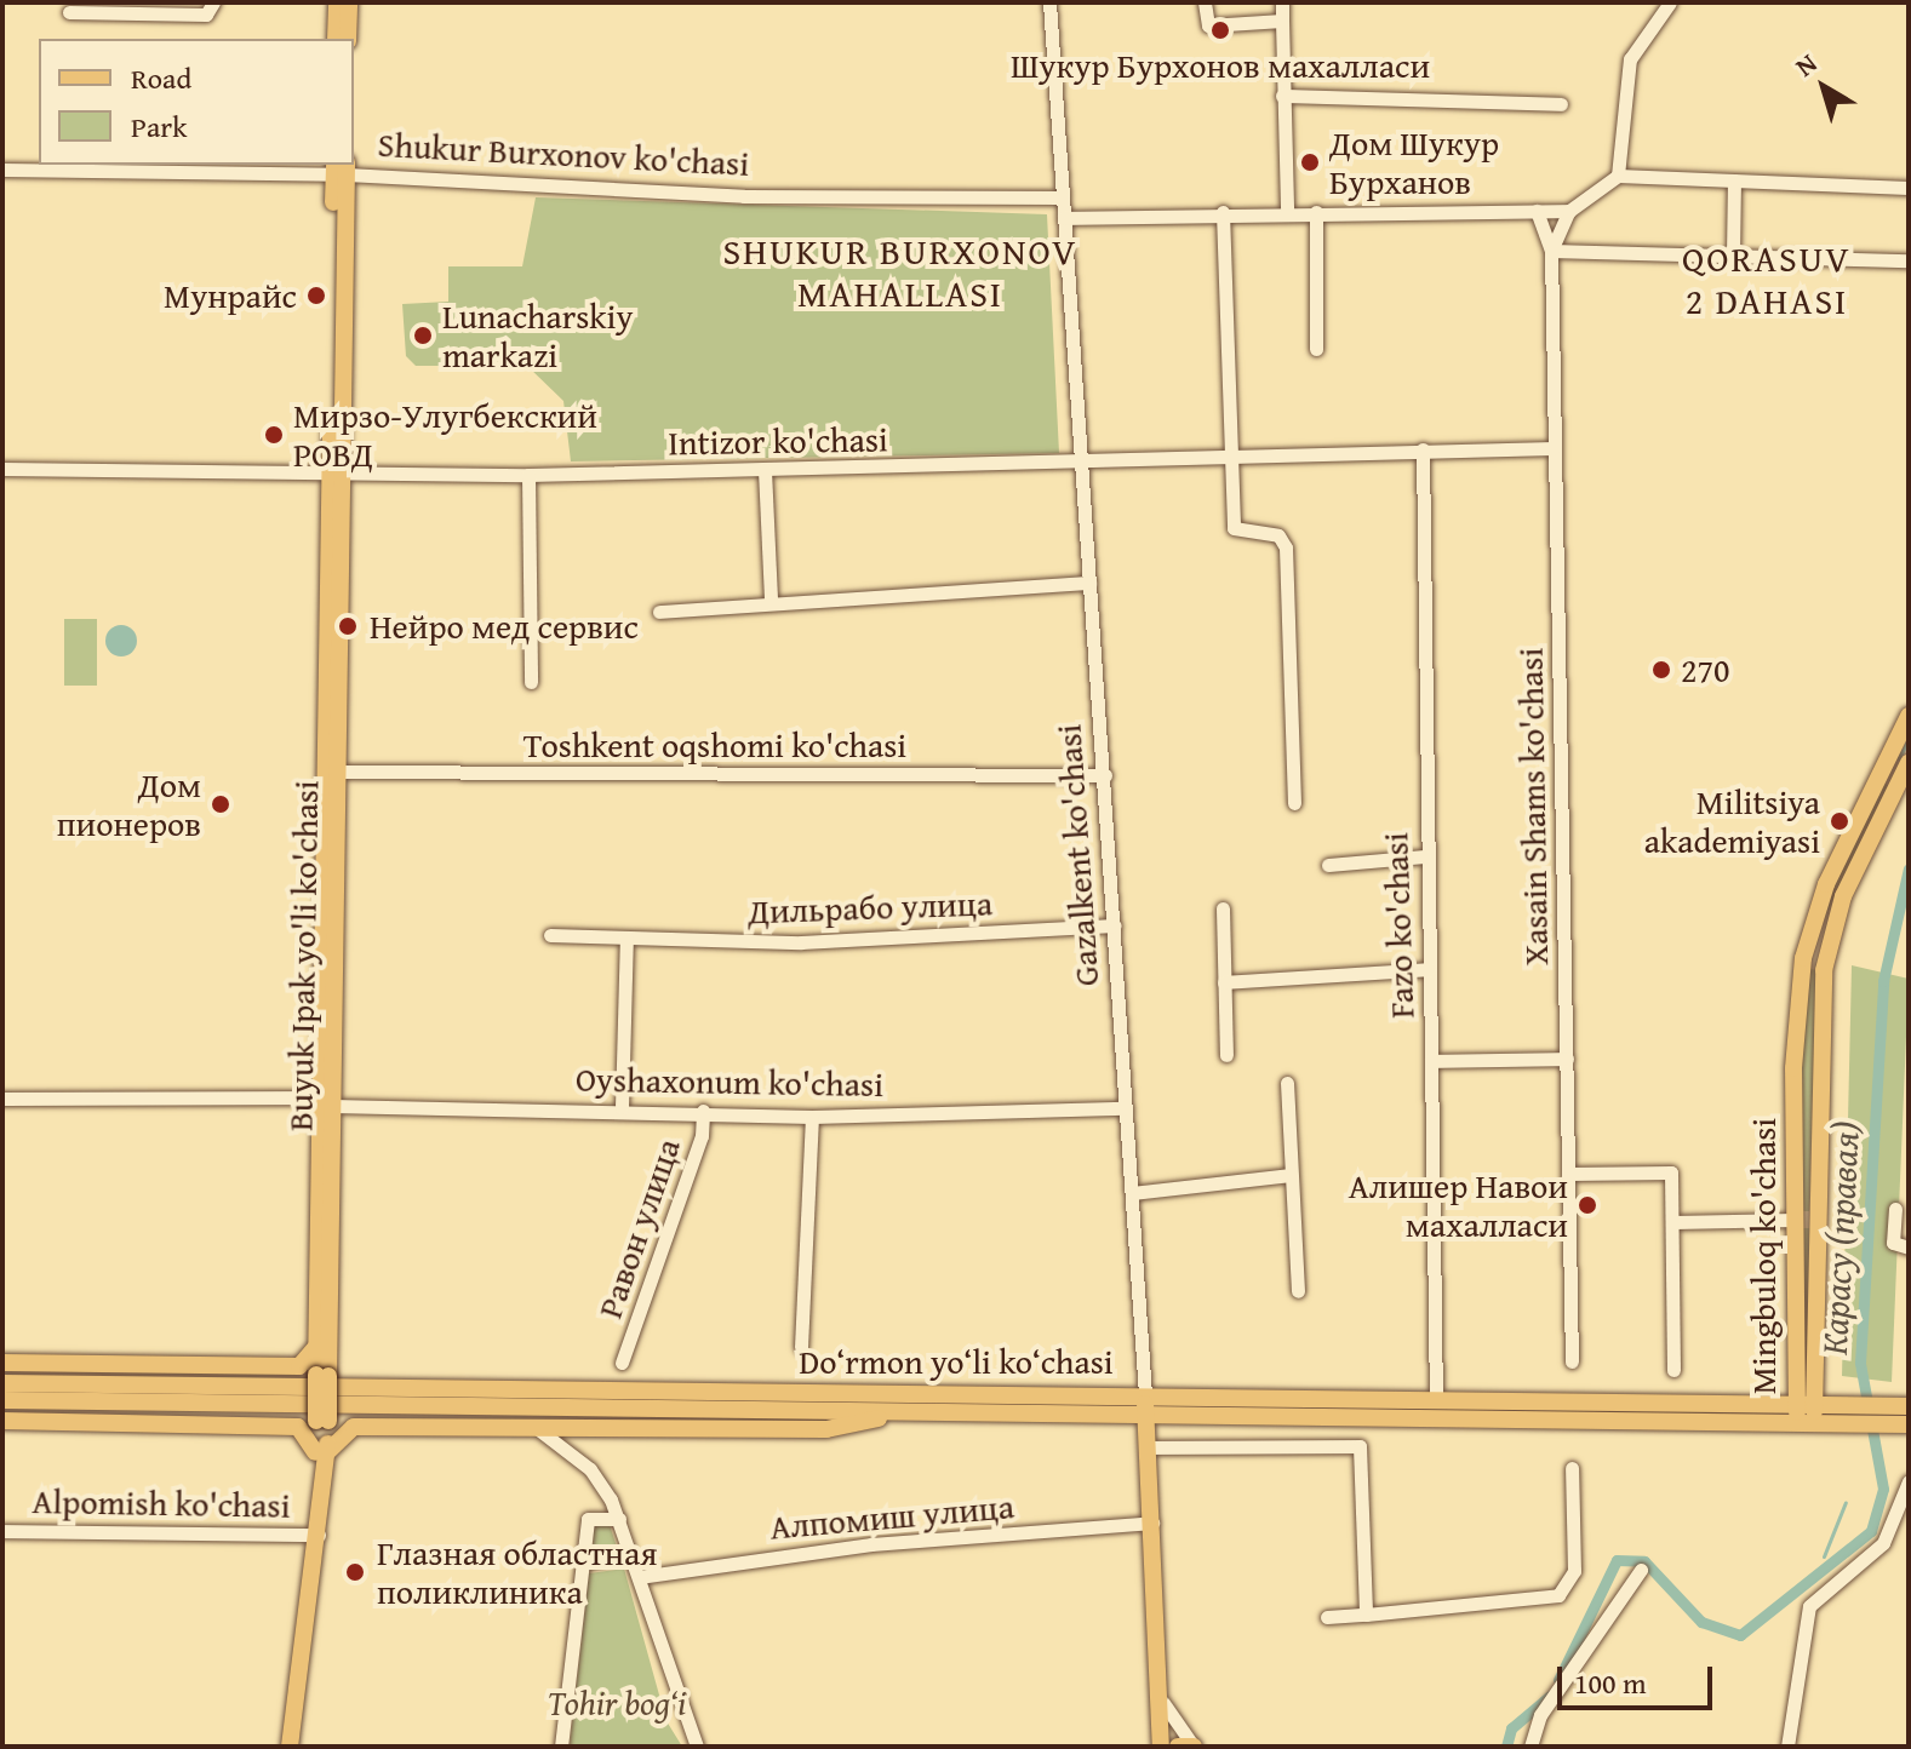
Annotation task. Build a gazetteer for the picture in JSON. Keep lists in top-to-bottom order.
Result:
{
  "streets": {
    "main road": [
      "Gazalkent ko'chasi",
      "Buyuk Ipak yo'li ko'chasi",
      "Mingbuloq ko'chasi",
      "Do‘rmon yo‘li ko‘chasi"
    ],
    "street": [
      "Shukur Burxonov ko'chasi",
      "Intizor ko'chasi",
      "Toshkent oqshomi ko'chasi",
      "Xasain Shams ko'chasi",
      "Дильрабо улица",
      "Fazo ko'chasi",
      "Oyshaxonum ko'chasi",
      "Равон улица",
      "Alpomish ko'chasi",
      "Алпомиш улица"
    ]
  },
  "crossings": [
    ["Shukur Burxonov ko'chasi", "Gazalkent ko'chasi"],
    ["Shukur Burxonov ko'chasi", "Buyuk Ipak yo'li ko'chasi"],
    ["Intizor ko'chasi", "Xasain Shams ko'chasi"],
    ["Intizor ko'chasi", "Gazalkent ko'chasi"],
    ["Intizor ko'chasi", "Fazo ko'chasi"],
    ["Intizor ko'chasi", "Buyuk Ipak yo'li ko'chasi"],
    ["Toshkent oqshomi ko'chasi", "Gazalkent ko'chasi"],
    ["Toshkent oqshomi ko'chasi", "Buyuk Ipak yo'li ko'chasi"],
    ["Gazalkent ko'chasi", "Дильрабо улица"],
    ["Gazalkent ko'chasi", "Oyshaxonum ko'chasi"],
    ["Gazalkent ko'chasi", "Do‘rmon yo‘li ko‘chasi"],
    ["Gazalkent ko'chasi", "Алпомиш улица"],
    ["Fazo ko'chasi", "Do‘rmon yo‘li ko‘chasi"],
    ["Buyuk Ipak yo'li ko'chasi", "Oyshaxonum ko'chasi"],
    ["Buyuk Ipak yo'li ko'chasi", "Alpomish ko'chasi"],
    ["Oyshaxonum ko'chasi", "Равон улица"],
    ["Mingbuloq ko'chasi", "Do‘rmon yo‘li ko‘chasi"]
  ],
  "districts": ["SHUKUR BURXONOV MAHALLASI", "QORASUV 2 DAHASI"],
  "water": ["Карасу (правая)"],
  "parks": ["Tohir bog‘i"],
  "places": [
    "Шукур Бурхонов махалласи",
    "Дом Шукур Бурханов",
    "Мунрайс",
    "Lunacharskiy markazi",
    "Мирзо-Улугбекский РОВД",
    "Нейро мед сервис",
    "270",
    "Дом пионеров",
    "Militsiya akademiyasi",
    "Алишер Навои махалласи",
    "Глазная областная поликлиника"
  ],
  "legend": ["Road", "Park"],
  "scale_bar": "100 m",
  "north": "top left"
}
